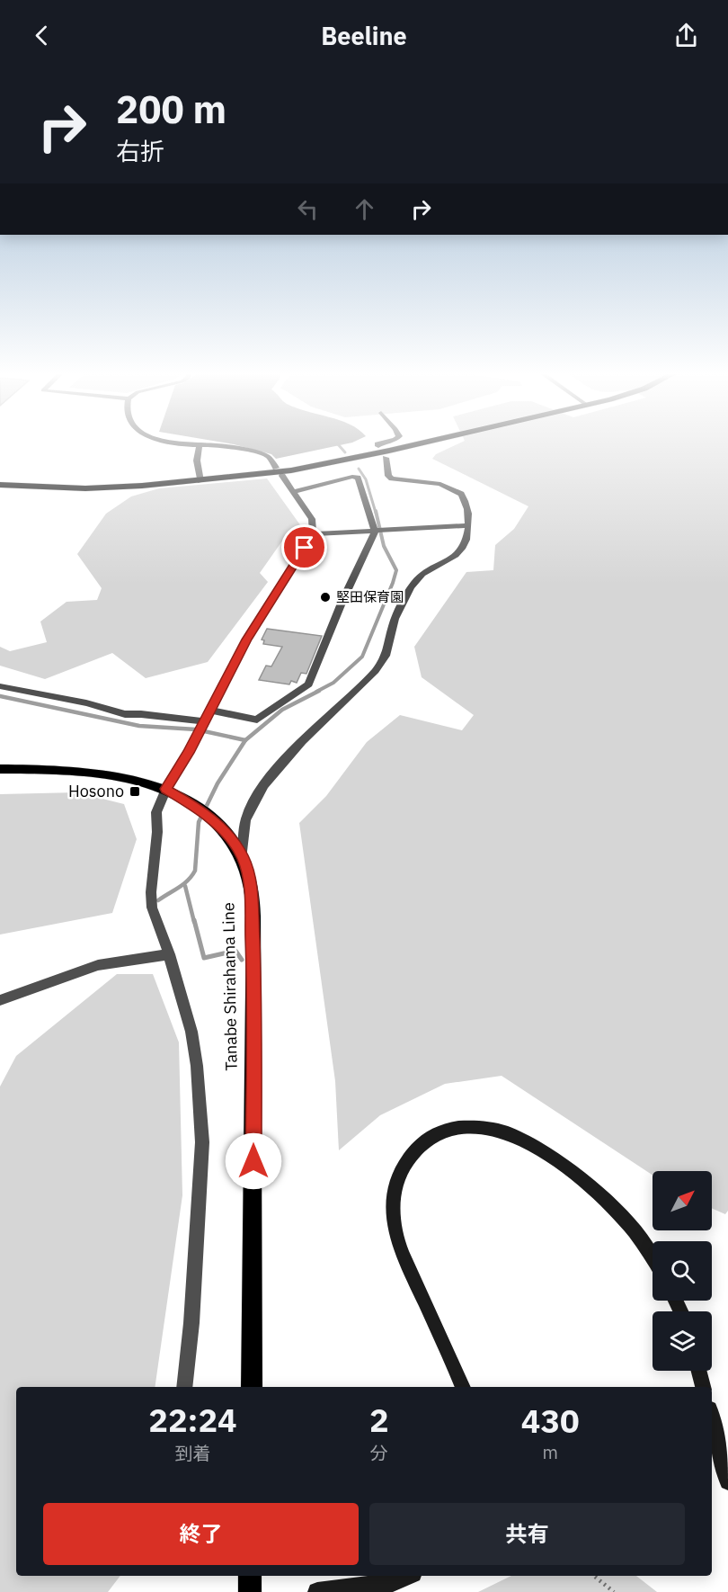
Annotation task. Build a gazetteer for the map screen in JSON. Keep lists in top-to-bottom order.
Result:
{
  "streets": {
    "main road": ["Tanabe Shirahama Line"]
  },
  "places": {
    "other": ["堅田保育園"],
    "transit": ["Hosono"]
  },
  "north": "top right",
  "page": {
    "header": "Beeline",
    "turn": ["200 m", "右折"],
    "eta": [
      "22:24",
      "到着",
      "2",
      "分",
      "430",
      "m"
    ],
    "buttons": ["終了", "共有"]
  }
}
